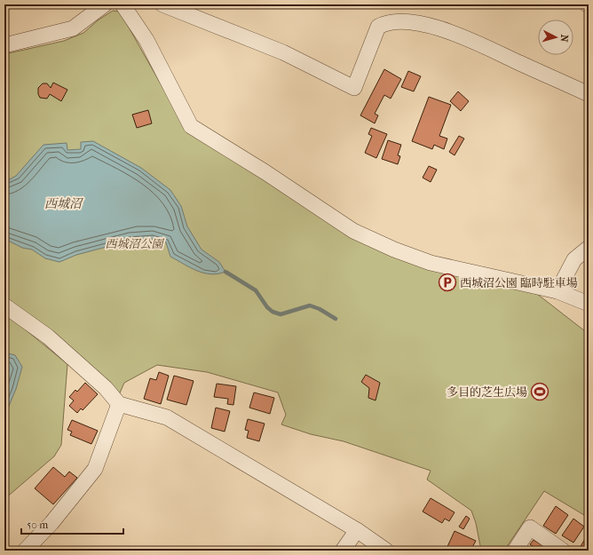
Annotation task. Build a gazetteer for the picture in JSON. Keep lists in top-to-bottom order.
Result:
{
  "water": ["西城沼"],
  "parks": ["西城沼公園"],
  "places": {
    "parking": ["西城沼公園 臨時駐車場"],
    "sports": ["多目的芝生広場"]
  },
  "scale_bar": "50 m",
  "north": "right"
}
